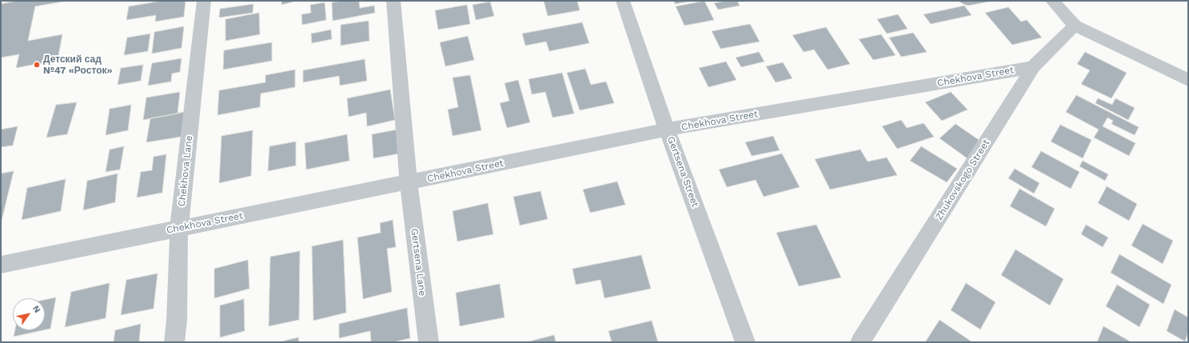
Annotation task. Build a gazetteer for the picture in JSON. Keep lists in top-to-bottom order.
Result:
{
  "streets": {
    "street": [
      "Chekhova Street",
      "Chekhova Lane",
      "Gertsena Street",
      "Zhukovskogo Street",
      "Gertsena Lane"
    ]
  },
  "crossings": [
    ["Chekhova Street", "Chekhova Lane"],
    ["Chekhova Street", "Gertsena Street"],
    ["Chekhova Street", "Zhukovskogo Street"],
    ["Chekhova Street", "Gertsena Lane"]
  ],
  "places": ["Детский сад №47 «Росток»"],
  "north": "top right"
}
